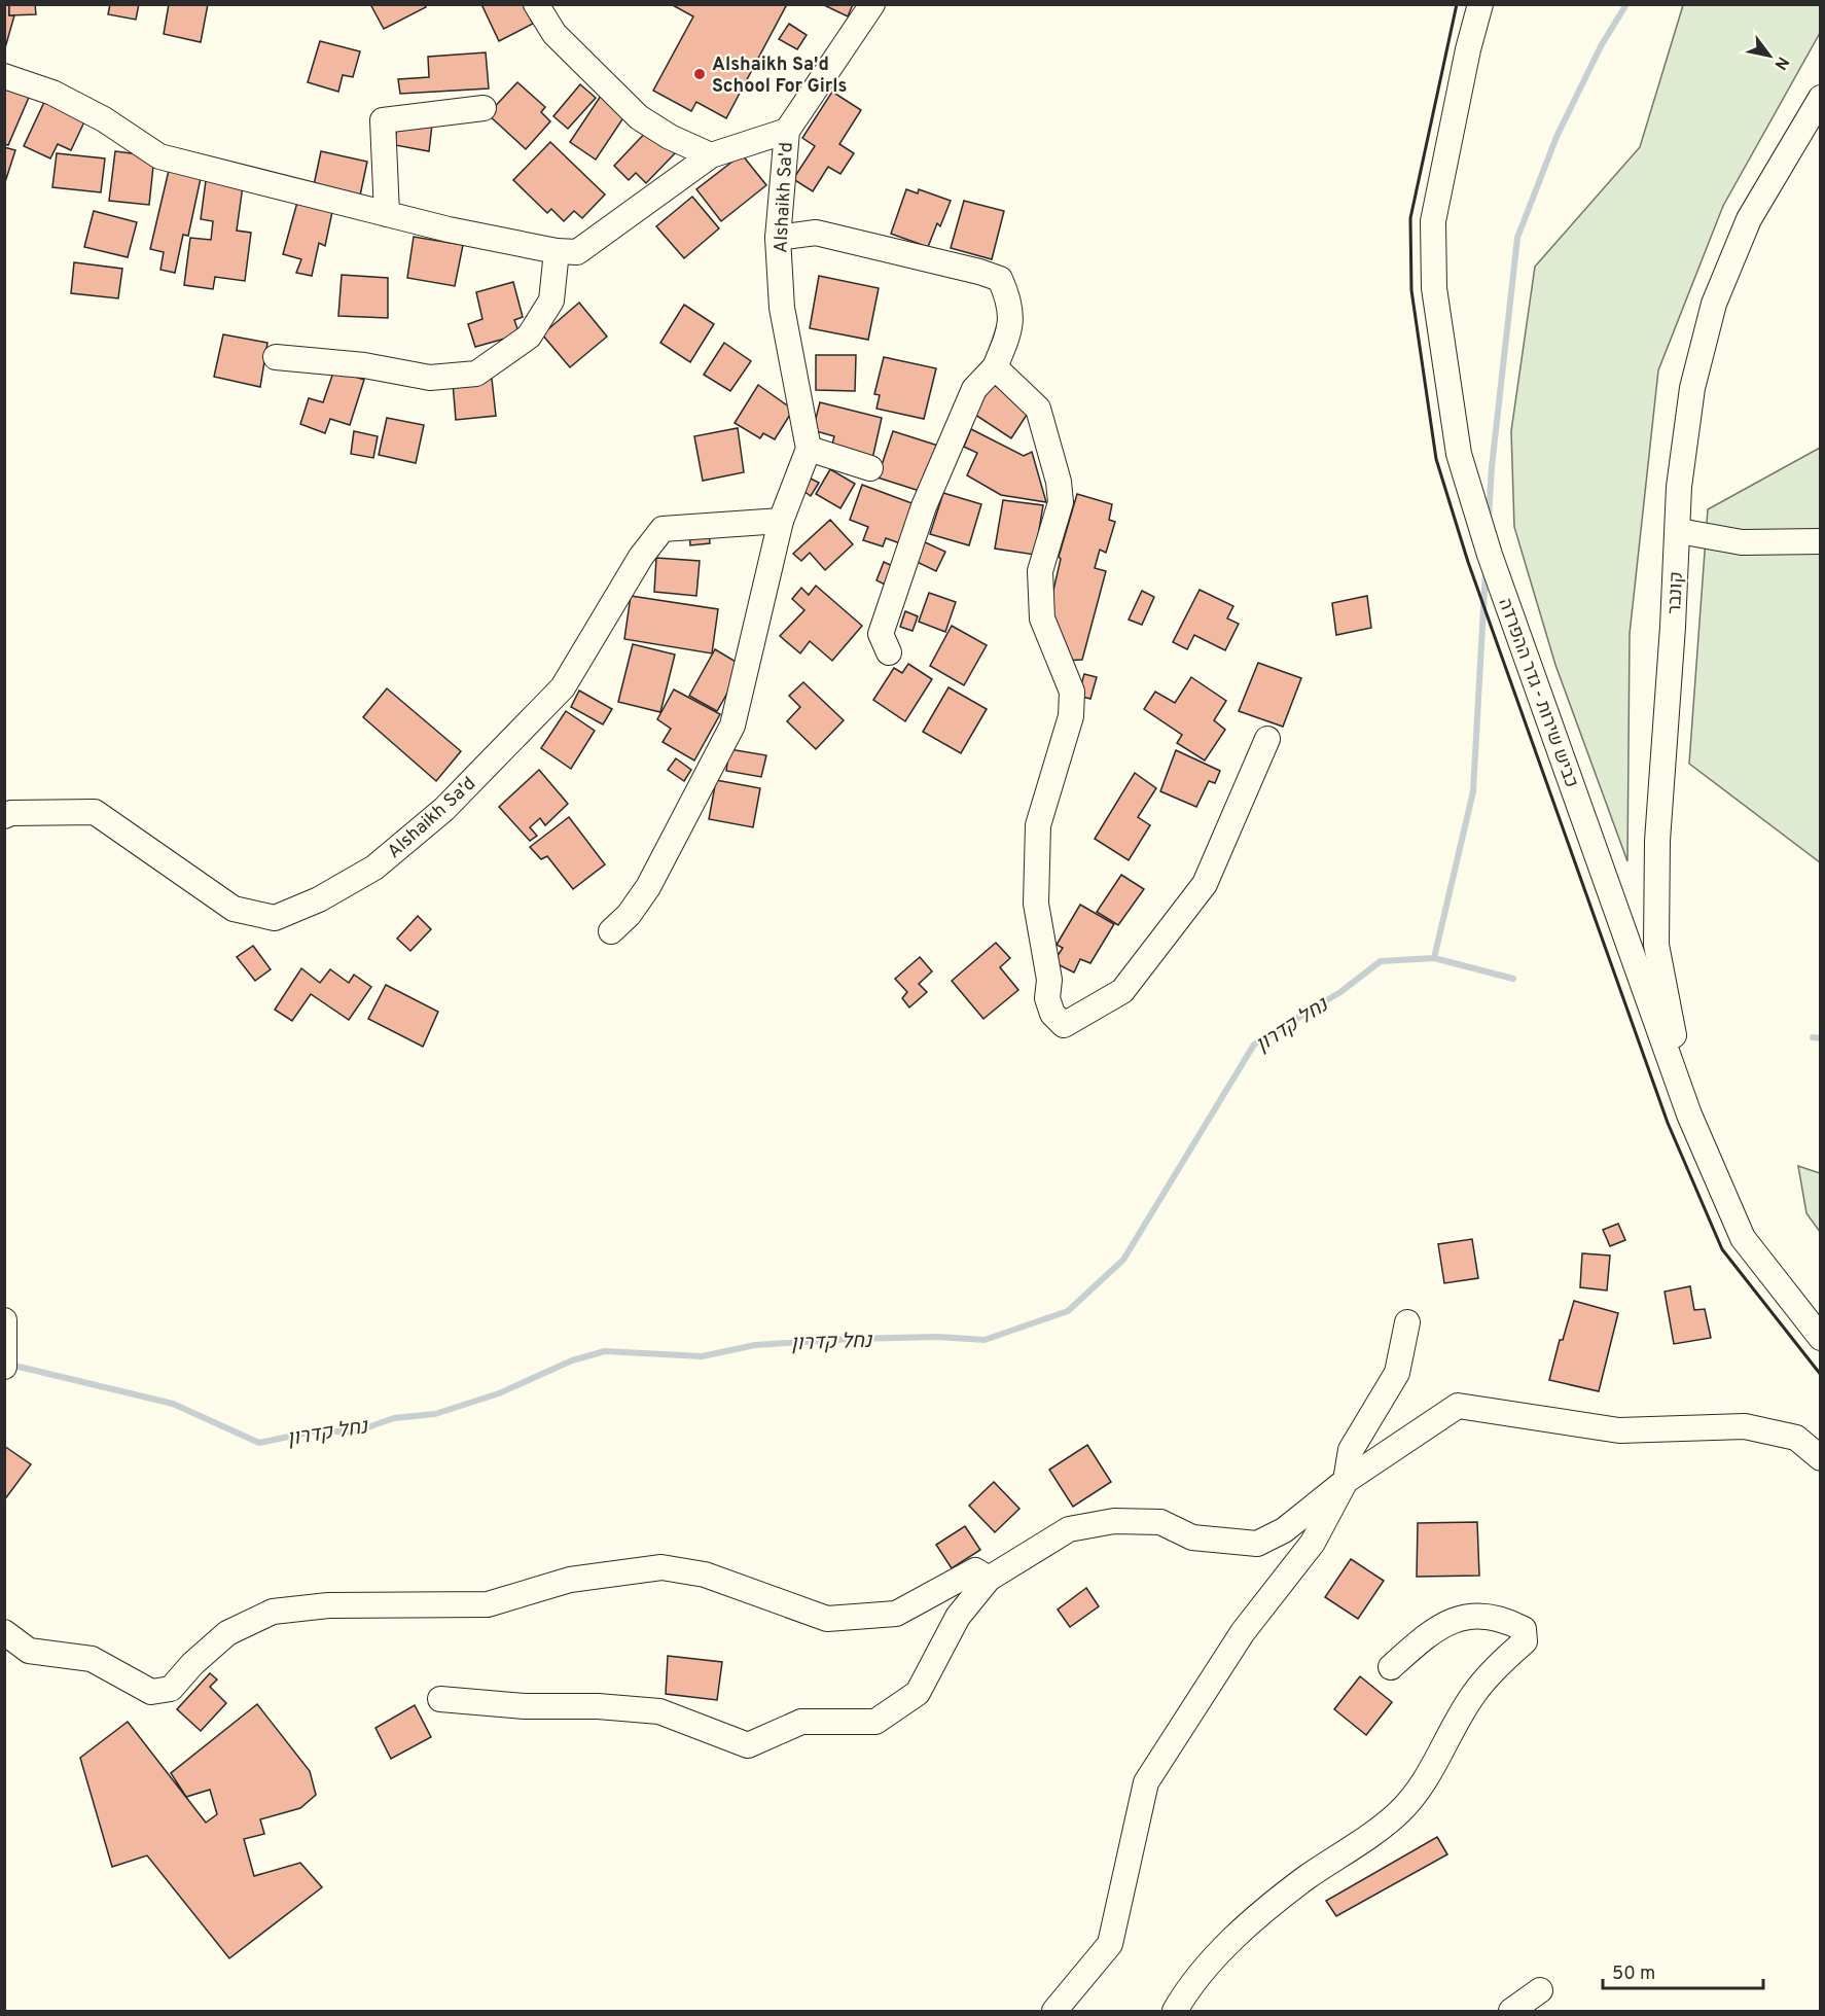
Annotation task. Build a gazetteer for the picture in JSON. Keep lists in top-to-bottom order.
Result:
{
  "streets": {
    "street": ["Alshaikh Sa'd", "קונבר", "כביש שירות - גדר ההפרדה"]
  },
  "crossings": [
    ["קונבר", "כביש שירות - גדר ההפרדה"]
  ],
  "water": ["נחל קדרון"],
  "places": ["Alshaikh Sa'd School For Girls"],
  "scale_bar": "50 m",
  "north": "bottom right"
}
